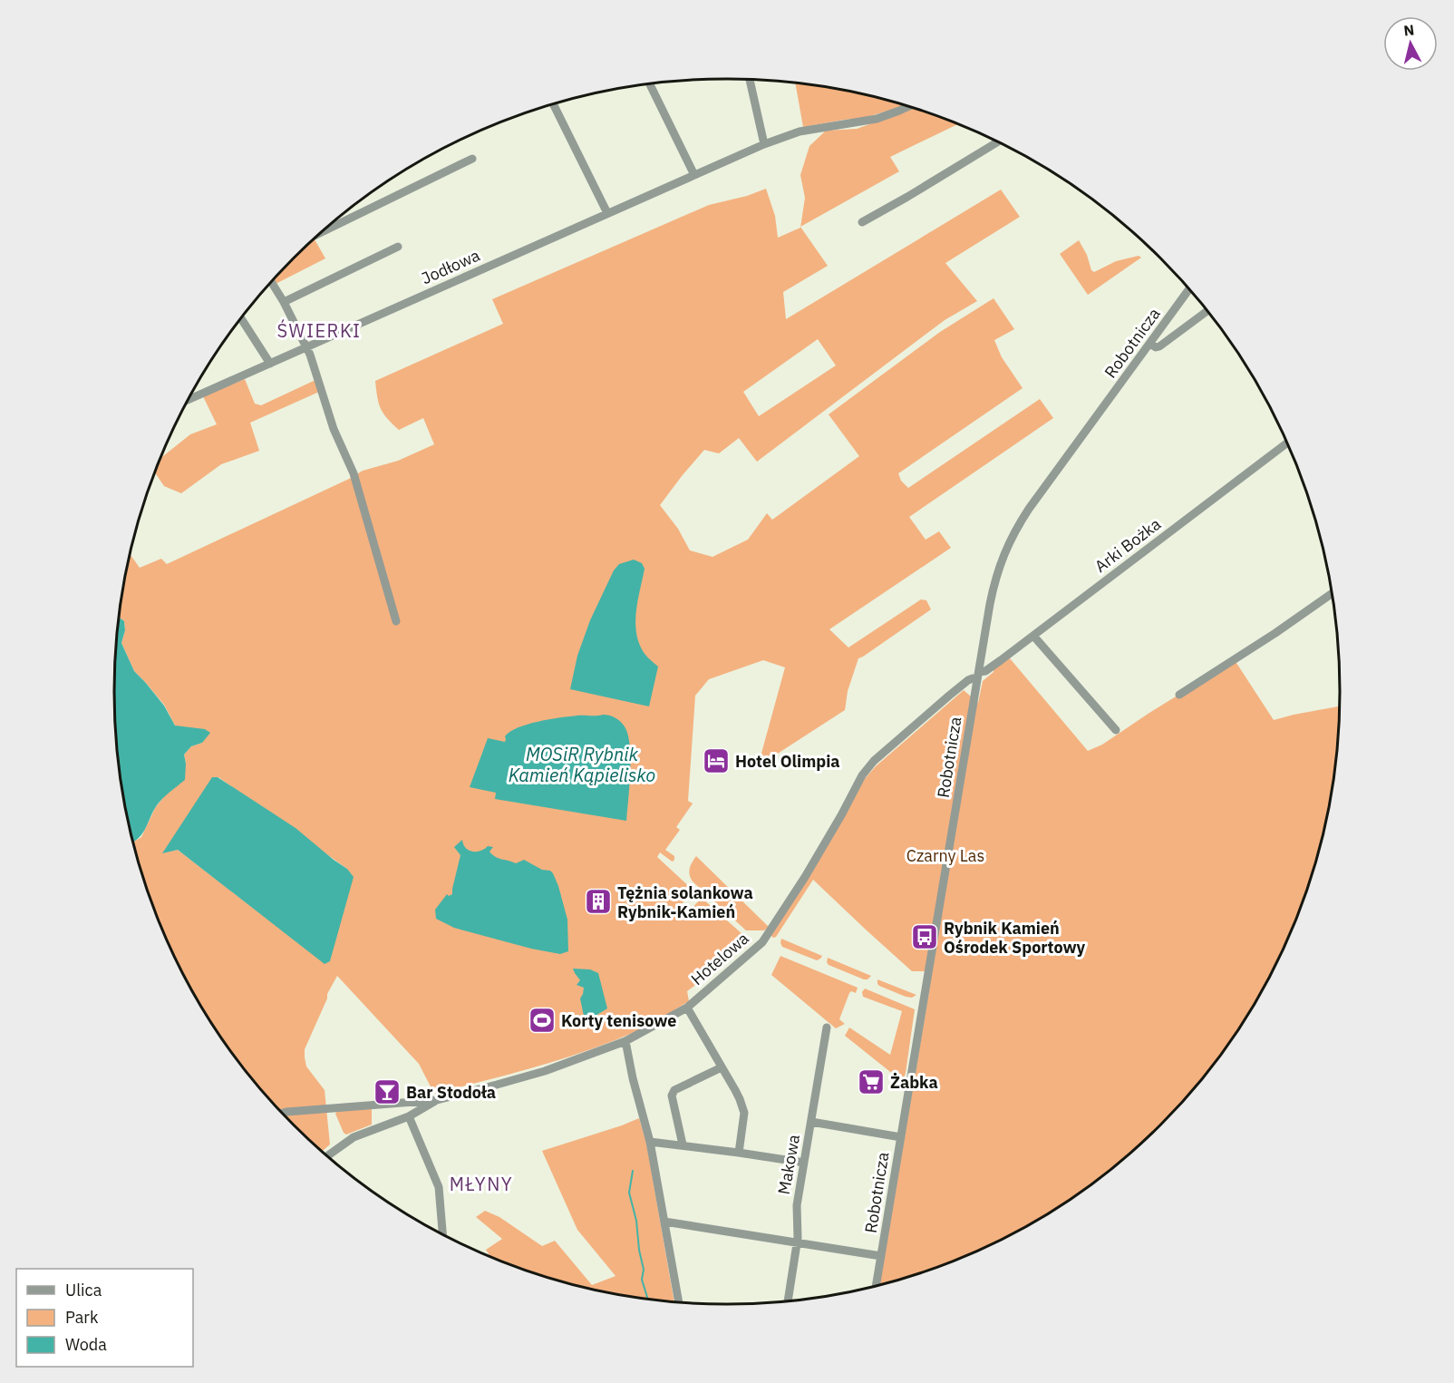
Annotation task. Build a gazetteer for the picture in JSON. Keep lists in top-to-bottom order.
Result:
{
  "streets": {
    "street": [
      "Jodłowa",
      "Robotnicza",
      "Arki Bożka",
      "Hotelowa",
      "Makowa"
    ]
  },
  "crossings": [
    ["Robotnicza", "Arki Bożka"],
    ["Robotnicza", "Hotelowa"],
    ["Arki Bożka", "Hotelowa"]
  ],
  "districts": ["ŚWIERKI", "MŁYNY"],
  "water": ["MOSiR Rybnik Kamień Kąpielisko"],
  "parks": ["Czarny Las"],
  "places": {
    "hotel": ["Hotel Olimpia"],
    "building": ["Tężnia solankowa Rybnik-Kamień"],
    "bus stop": ["Rybnik Kamień Ośrodek Sportowy"],
    "sports": ["Korty tenisowe"],
    "supermarket": ["Żabka"],
    "bar": ["Bar Stodoła"]
  },
  "legend": ["Ulica", "Park", "Woda"],
  "north": "top"
}
